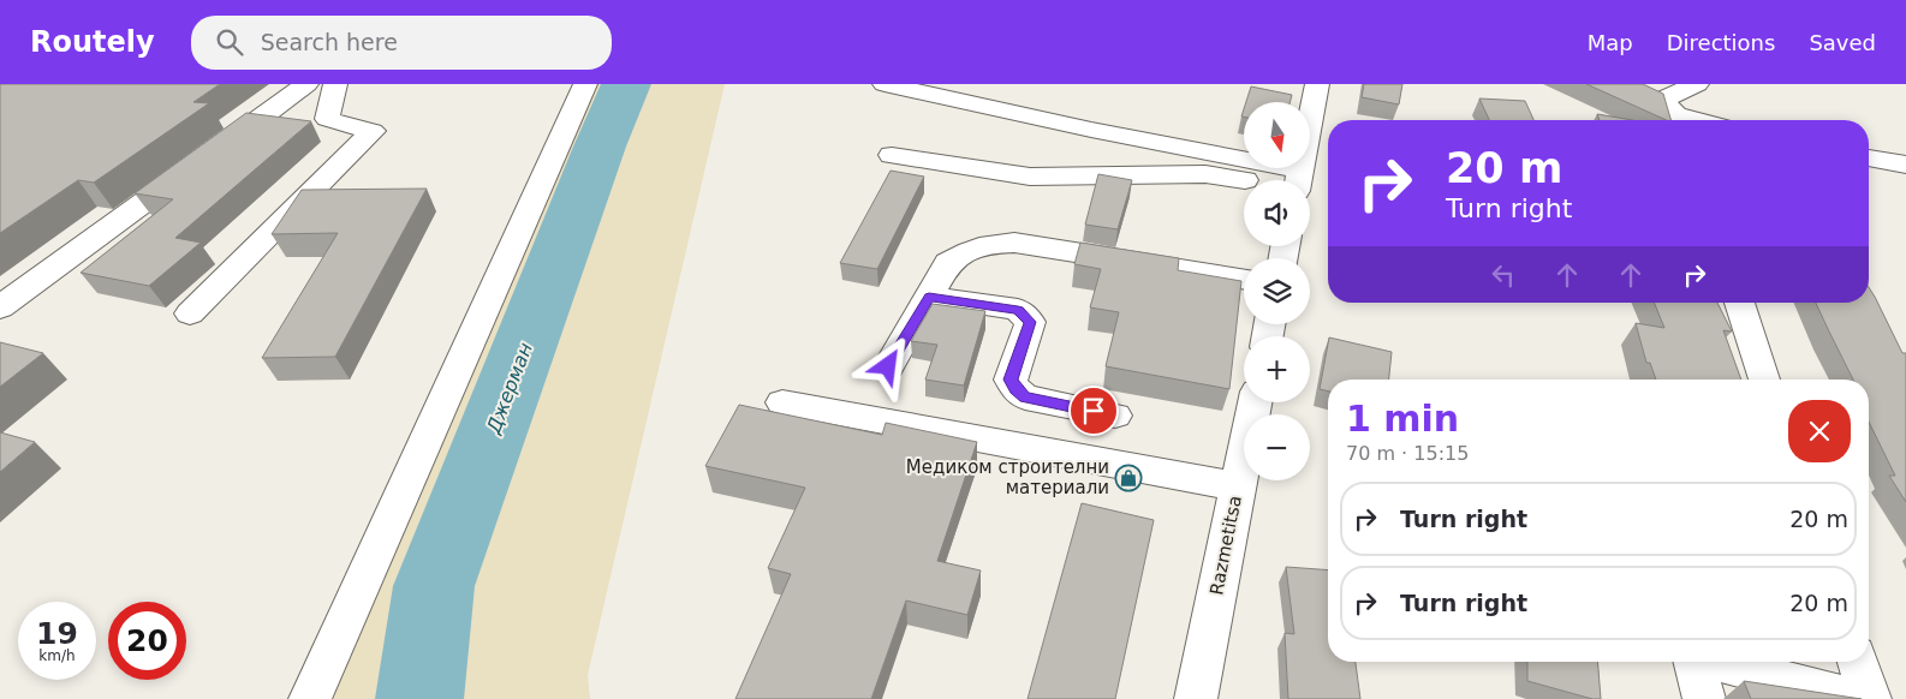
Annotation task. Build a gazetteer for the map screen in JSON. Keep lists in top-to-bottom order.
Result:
{
  "streets": {
    "street": ["Razmetitsa"]
  },
  "water": ["Джерман"],
  "places": {
    "shop": ["Медиком строителни материали"]
  },
  "north": "bottom",
  "page": {
    "header": "Routely",
    "search": "Search here",
    "nav": ["Map", "Directions", "Saved"],
    "map_buttons": ["+", "−"],
    "turn": ["20 m", "Turn right"],
    "heading": ["1 min", "70 m · 15:15"],
    "list": [
      {
        "name": "Turn right",
        "value": "20 m"
      },
      {
        "name": "Turn right",
        "value": "20 m"
      }
    ],
    "speed": "19 km/h",
    "limit": "20"
  }
}
